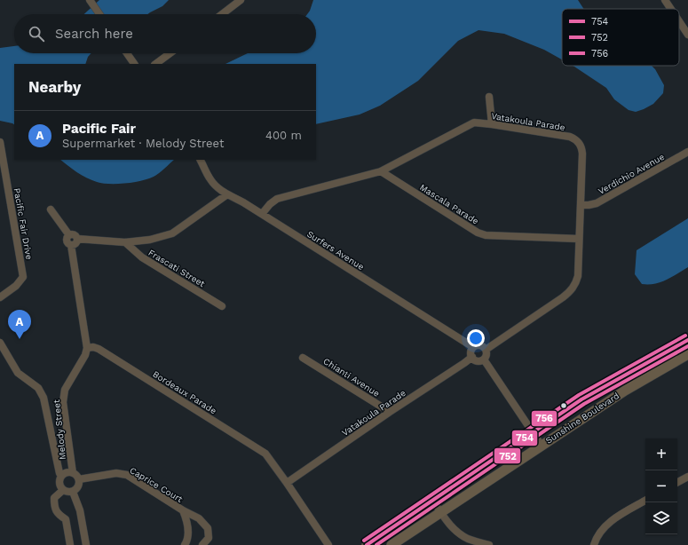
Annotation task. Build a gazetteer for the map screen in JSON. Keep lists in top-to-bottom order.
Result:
{
  "streets": {
    "main road": ["Sunshine Boulevard"],
    "street": [
      "Vatakoula Parade",
      "Verdichio Avenue",
      "Mascala Parade",
      "Pacific Fair Drive",
      "Surfers Avenue",
      "Frascati Street",
      "Chianti Avenue",
      "Bordeaux Parade",
      "Melody Street",
      "Caprice Court"
    ]
  },
  "crossings": [
    ["Vatakoula Parade", "Verdichio Avenue"],
    ["Vatakoula Parade", "Mascala Parade"],
    ["Vatakoula Parade", "Surfers Avenue"],
    ["Vatakoula Parade", "Chianti Avenue"],
    ["Vatakoula Parade", "Bordeaux Parade"],
    ["Bordeaux Parade", "Melody Street"],
    ["Melody Street", "Caprice Court"]
  ],
  "lines": ["transit line 756", "transit line 754", "transit line 752"],
  "legend": ["754", "752", "756"],
  "page": {
    "search": "Search here",
    "heading": "Nearby",
    "list": [
      {
        "mark": "A",
        "name": "Pacific Fair",
        "note": "Supermarket · Melody Street",
        "value": "400 m"
      }
    ],
    "pins": "A",
    "map_buttons": ["+", "−"]
  }
}
